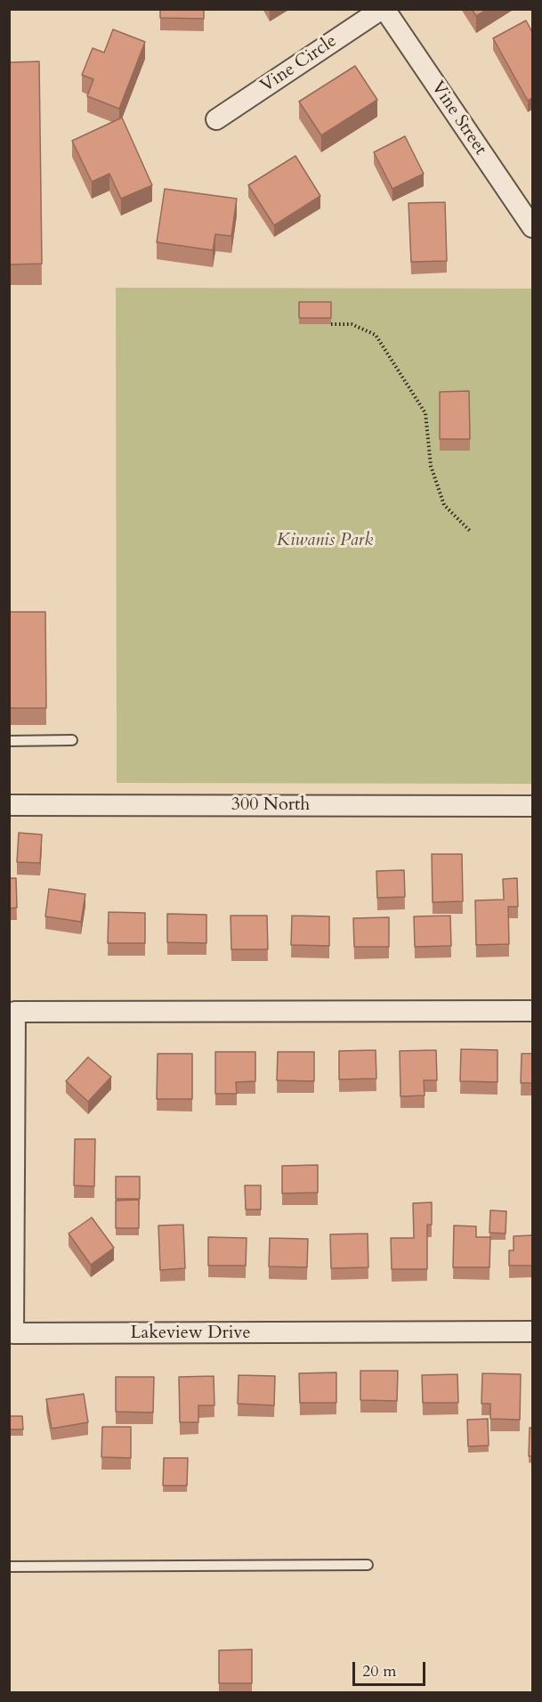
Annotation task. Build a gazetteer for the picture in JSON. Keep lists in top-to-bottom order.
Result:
{
  "streets": {
    "street": [
      "Vine Circle",
      "Vine Street",
      "300 North",
      "Lakeview Drive"
    ]
  },
  "crossings": [
    ["Vine Circle", "Vine Street"]
  ],
  "parks": ["Kiwanis Park"],
  "scale_bar": "20 m"
}
